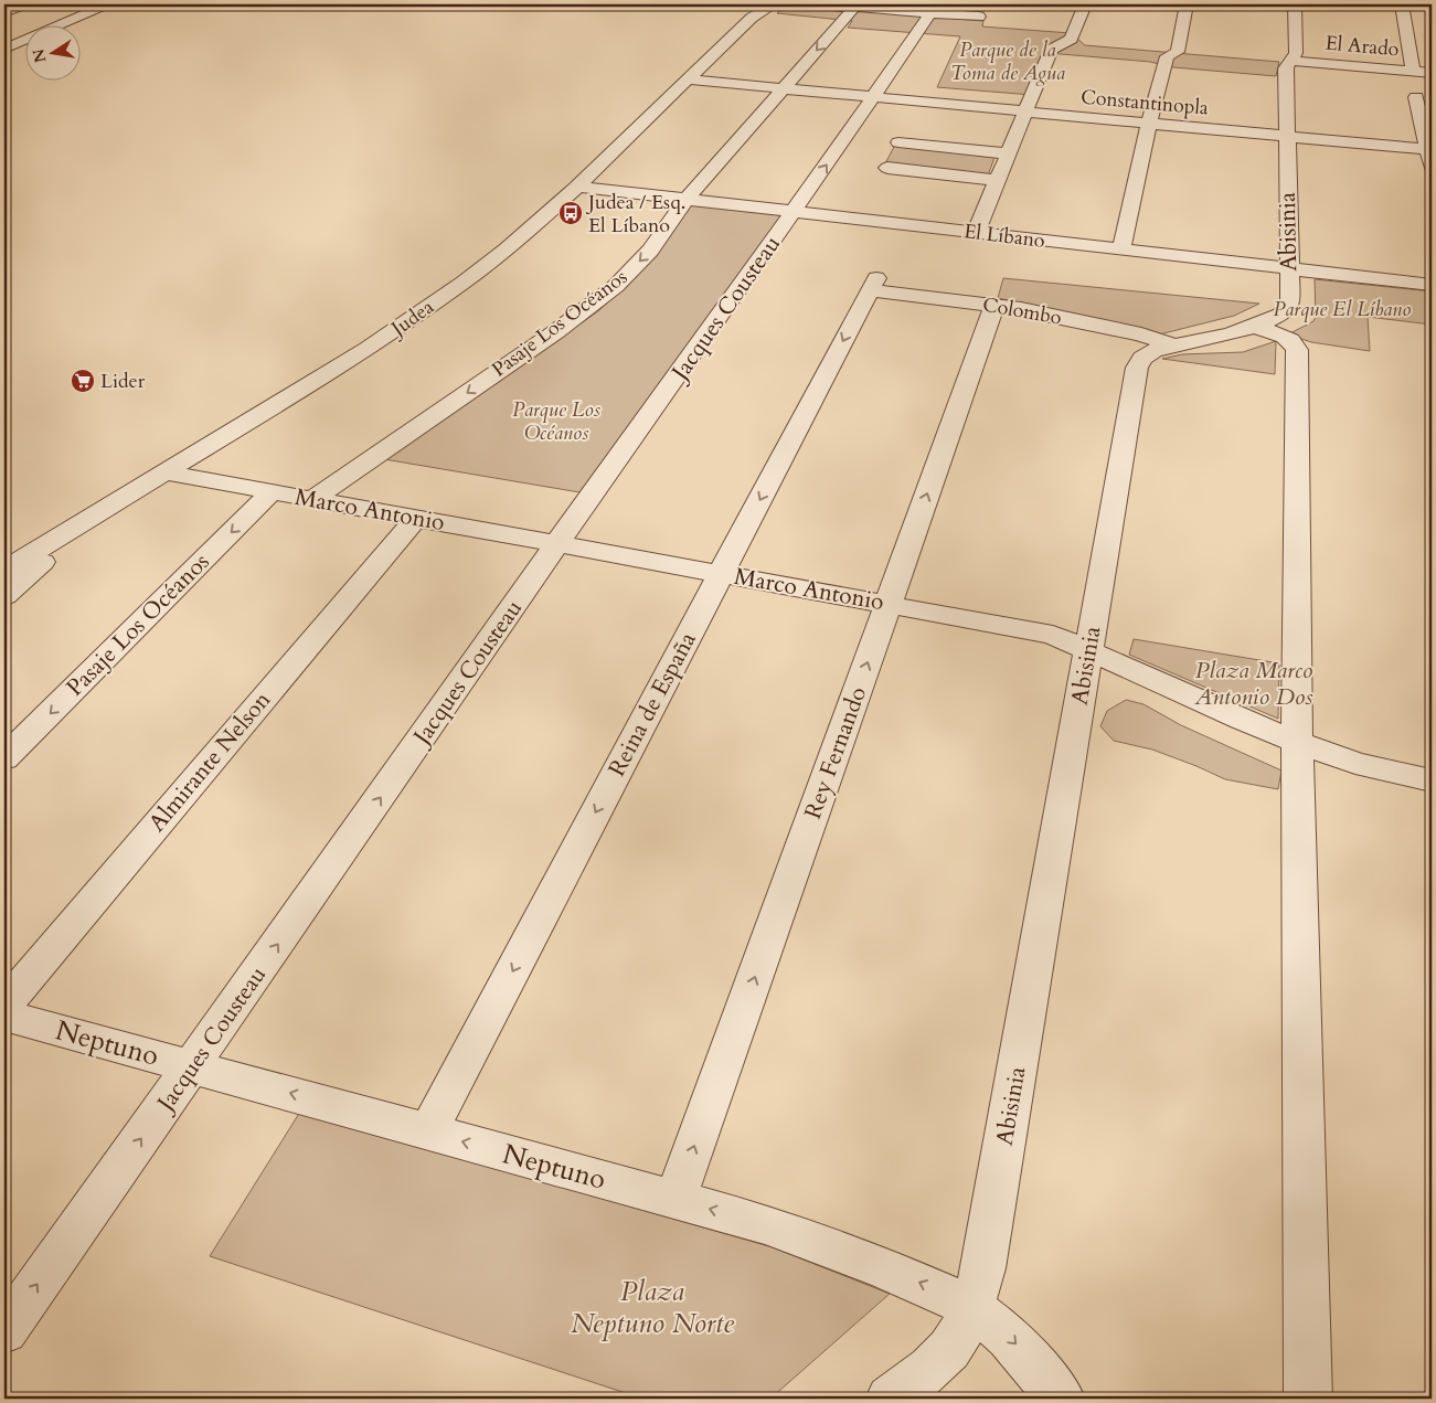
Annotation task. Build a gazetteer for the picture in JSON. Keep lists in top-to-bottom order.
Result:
{
  "streets": {
    "street": [
      "El Arado",
      "Constantinopla",
      "Abisinia",
      "El Líbano",
      "Jacques Cousteau",
      "Colombo",
      "Judea",
      "Pasaje Los Océanos",
      "Marco Antonio",
      "Reina de España",
      "Rey Fernando",
      "Almirante Nelson",
      "Neptuno"
    ]
  },
  "crossings": [
    ["El Arado", "Abisinia"],
    ["Constantinopla", "Abisinia"],
    ["Constantinopla", "Jacques Cousteau"],
    ["Constantinopla", "Judea"],
    ["Constantinopla", "Pasaje Los Océanos"],
    ["Abisinia", "El Líbano"],
    ["Abisinia", "Colombo"],
    ["Abisinia", "Marco Antonio"],
    ["Abisinia", "Neptuno"],
    ["El Líbano", "Jacques Cousteau"],
    ["El Líbano", "Judea"],
    ["El Líbano", "Pasaje Los Océanos"],
    ["Jacques Cousteau", "Marco Antonio"],
    ["Jacques Cousteau", "Neptuno"],
    ["Colombo", "Reina de España"],
    ["Colombo", "Rey Fernando"],
    ["Judea", "Marco Antonio"],
    ["Pasaje Los Océanos", "Marco Antonio"],
    ["Marco Antonio", "Reina de España"],
    ["Marco Antonio", "Rey Fernando"],
    ["Marco Antonio", "Almirante Nelson"],
    ["Reina de España", "Neptuno"],
    ["Rey Fernando", "Neptuno"]
  ],
  "one_way": [
    "Jacques Cousteau",
    "Pasaje Los Océanos",
    "Reina de España",
    "Rey Fernando"
  ],
  "parks": [
    "Parque de la Toma de Agua",
    "Parque El Líbano",
    "Parque Los Océanos",
    "Plaza Marco Antonio Dos",
    "Plaza Neptuno Norte"
  ],
  "places": {
    "bus stop": ["Judea / Esq. El Líbano"],
    "supermarket": ["Lider"]
  },
  "north": "left"
}
